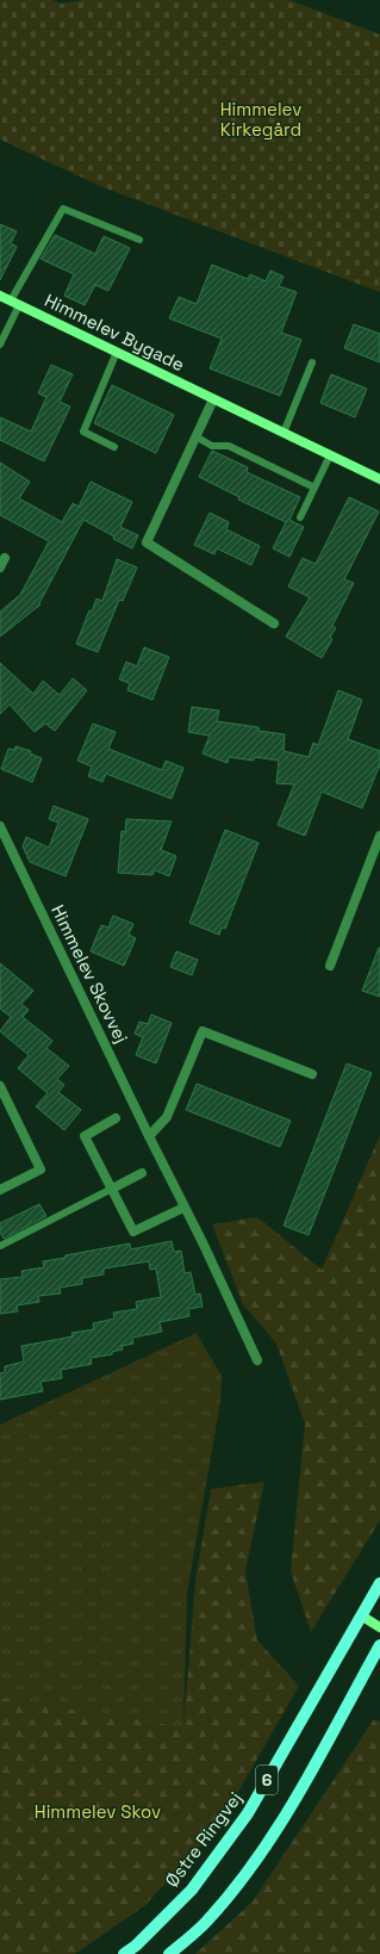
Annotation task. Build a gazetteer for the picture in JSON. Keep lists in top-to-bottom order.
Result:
{
  "streets": {
    "main road": ["6", "Østre Ringvej"],
    "street": ["Himmelev Bygade", "Himmelev Skovvej"]
  },
  "parks": ["Himmelev Kirkegård", "Himmelev Skov"]
}
